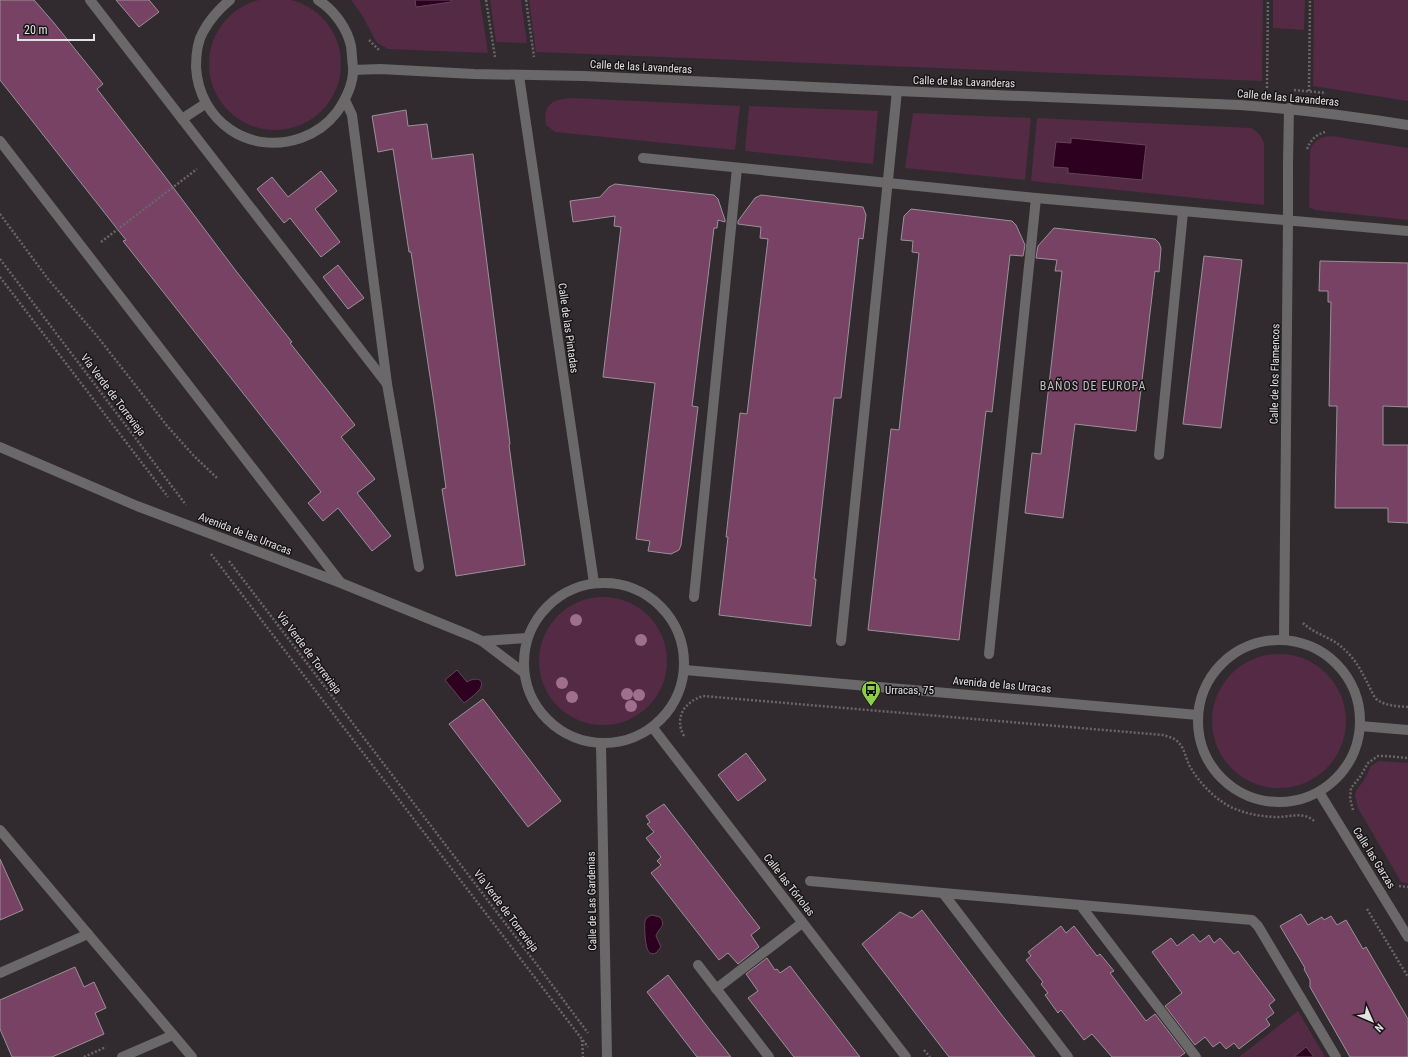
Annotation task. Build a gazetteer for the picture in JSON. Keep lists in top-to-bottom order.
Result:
{
  "streets": {
    "street": [
      "Calle de las Lavanderas",
      "Calle de las Pintadas",
      "Calle de los Flamencos",
      "Avenida de las Urracas",
      "Calle las Garzas",
      "Calle las Tórtolas",
      "Calle de Las Gardenias"
    ],
    "path": ["Vía Verde de Torrevieja"]
  },
  "crossings": [
    ["Calle de las Lavanderas", "Calle de las Pintadas"],
    ["Calle de las Lavanderas", "Calle de los Flamencos"]
  ],
  "districts": ["BAÑOS DE EUROPA"],
  "places": {
    "bus stop": ["Urracas, 75"]
  },
  "scale_bar": "20 m",
  "north": "bottom right"
}
